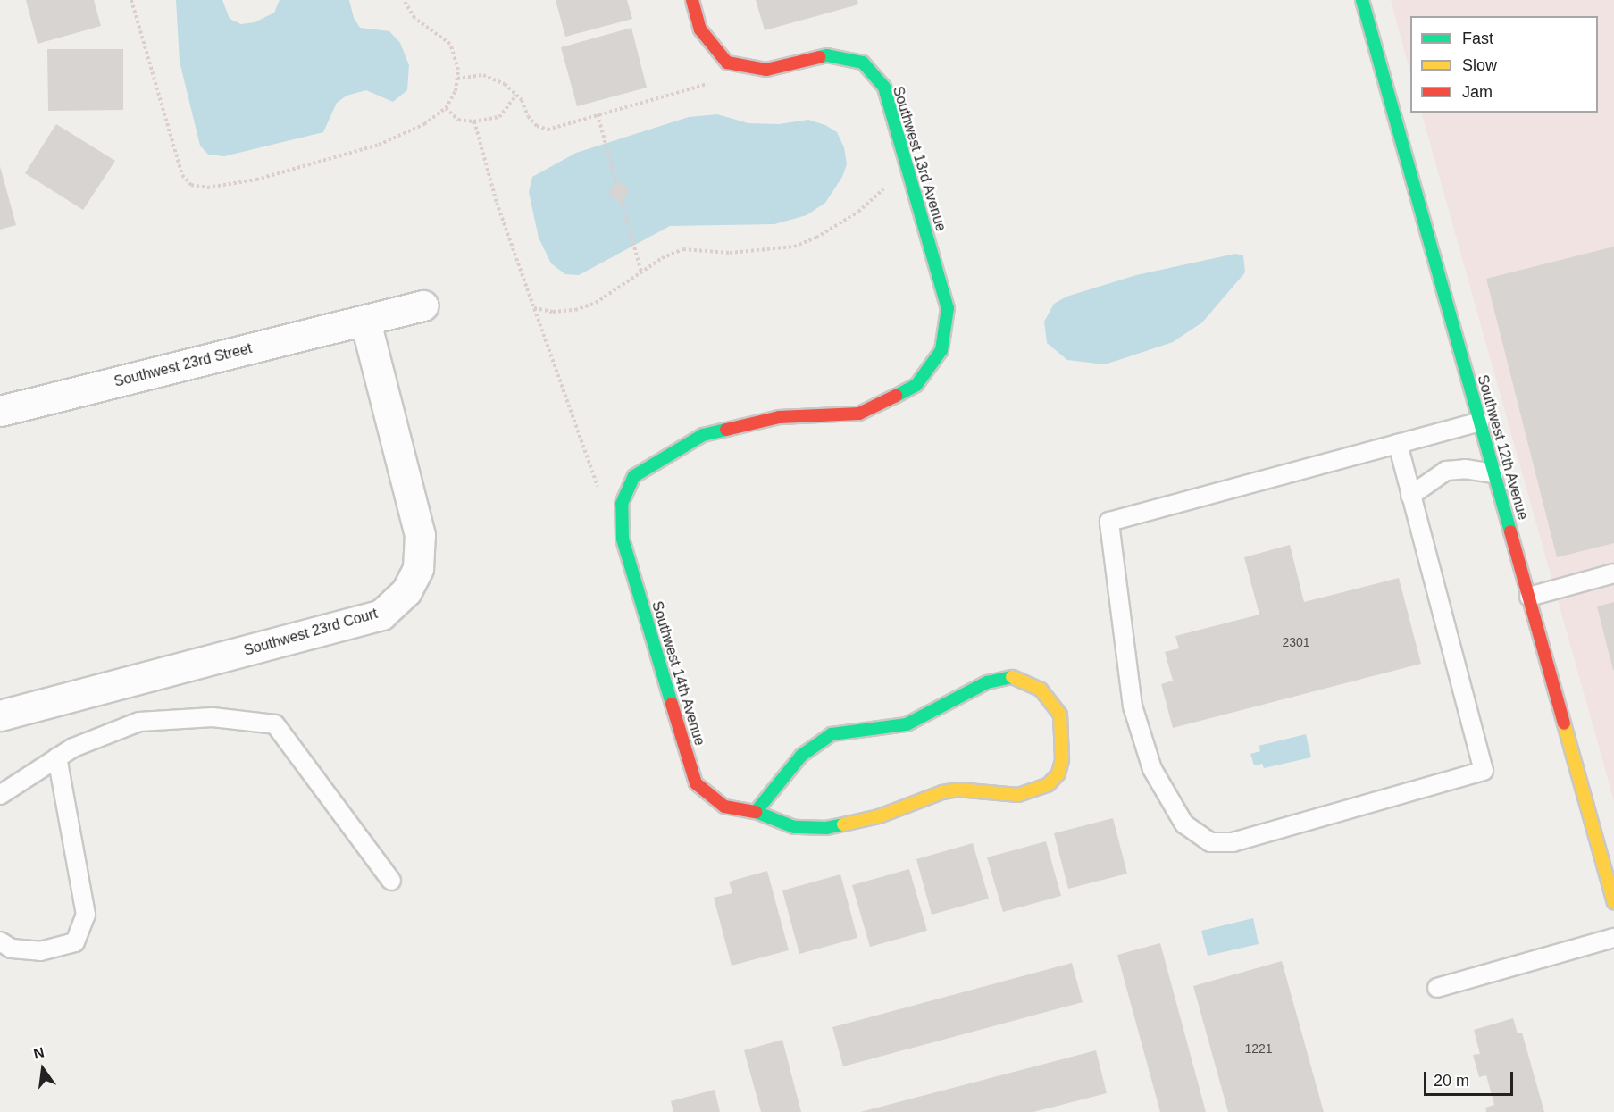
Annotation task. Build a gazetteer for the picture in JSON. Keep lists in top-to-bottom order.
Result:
{
  "streets": {
    "street": [
      "Southwest 13rd Avenue",
      "Southwest 23rd Street",
      "Southwest 12th Avenue",
      "Southwest 23rd Court",
      "Southwest 14th Avenue"
    ]
  },
  "crossings": [
    ["Southwest 13rd Avenue", "Southwest 14th Avenue"],
    ["Southwest 23rd Street", "Southwest 23rd Court"]
  ],
  "house_numbers": ["2301", "1221"],
  "legend": ["Fast", "Slow", "Jam"],
  "scale_bar": "20 m",
  "north": "top"
}
